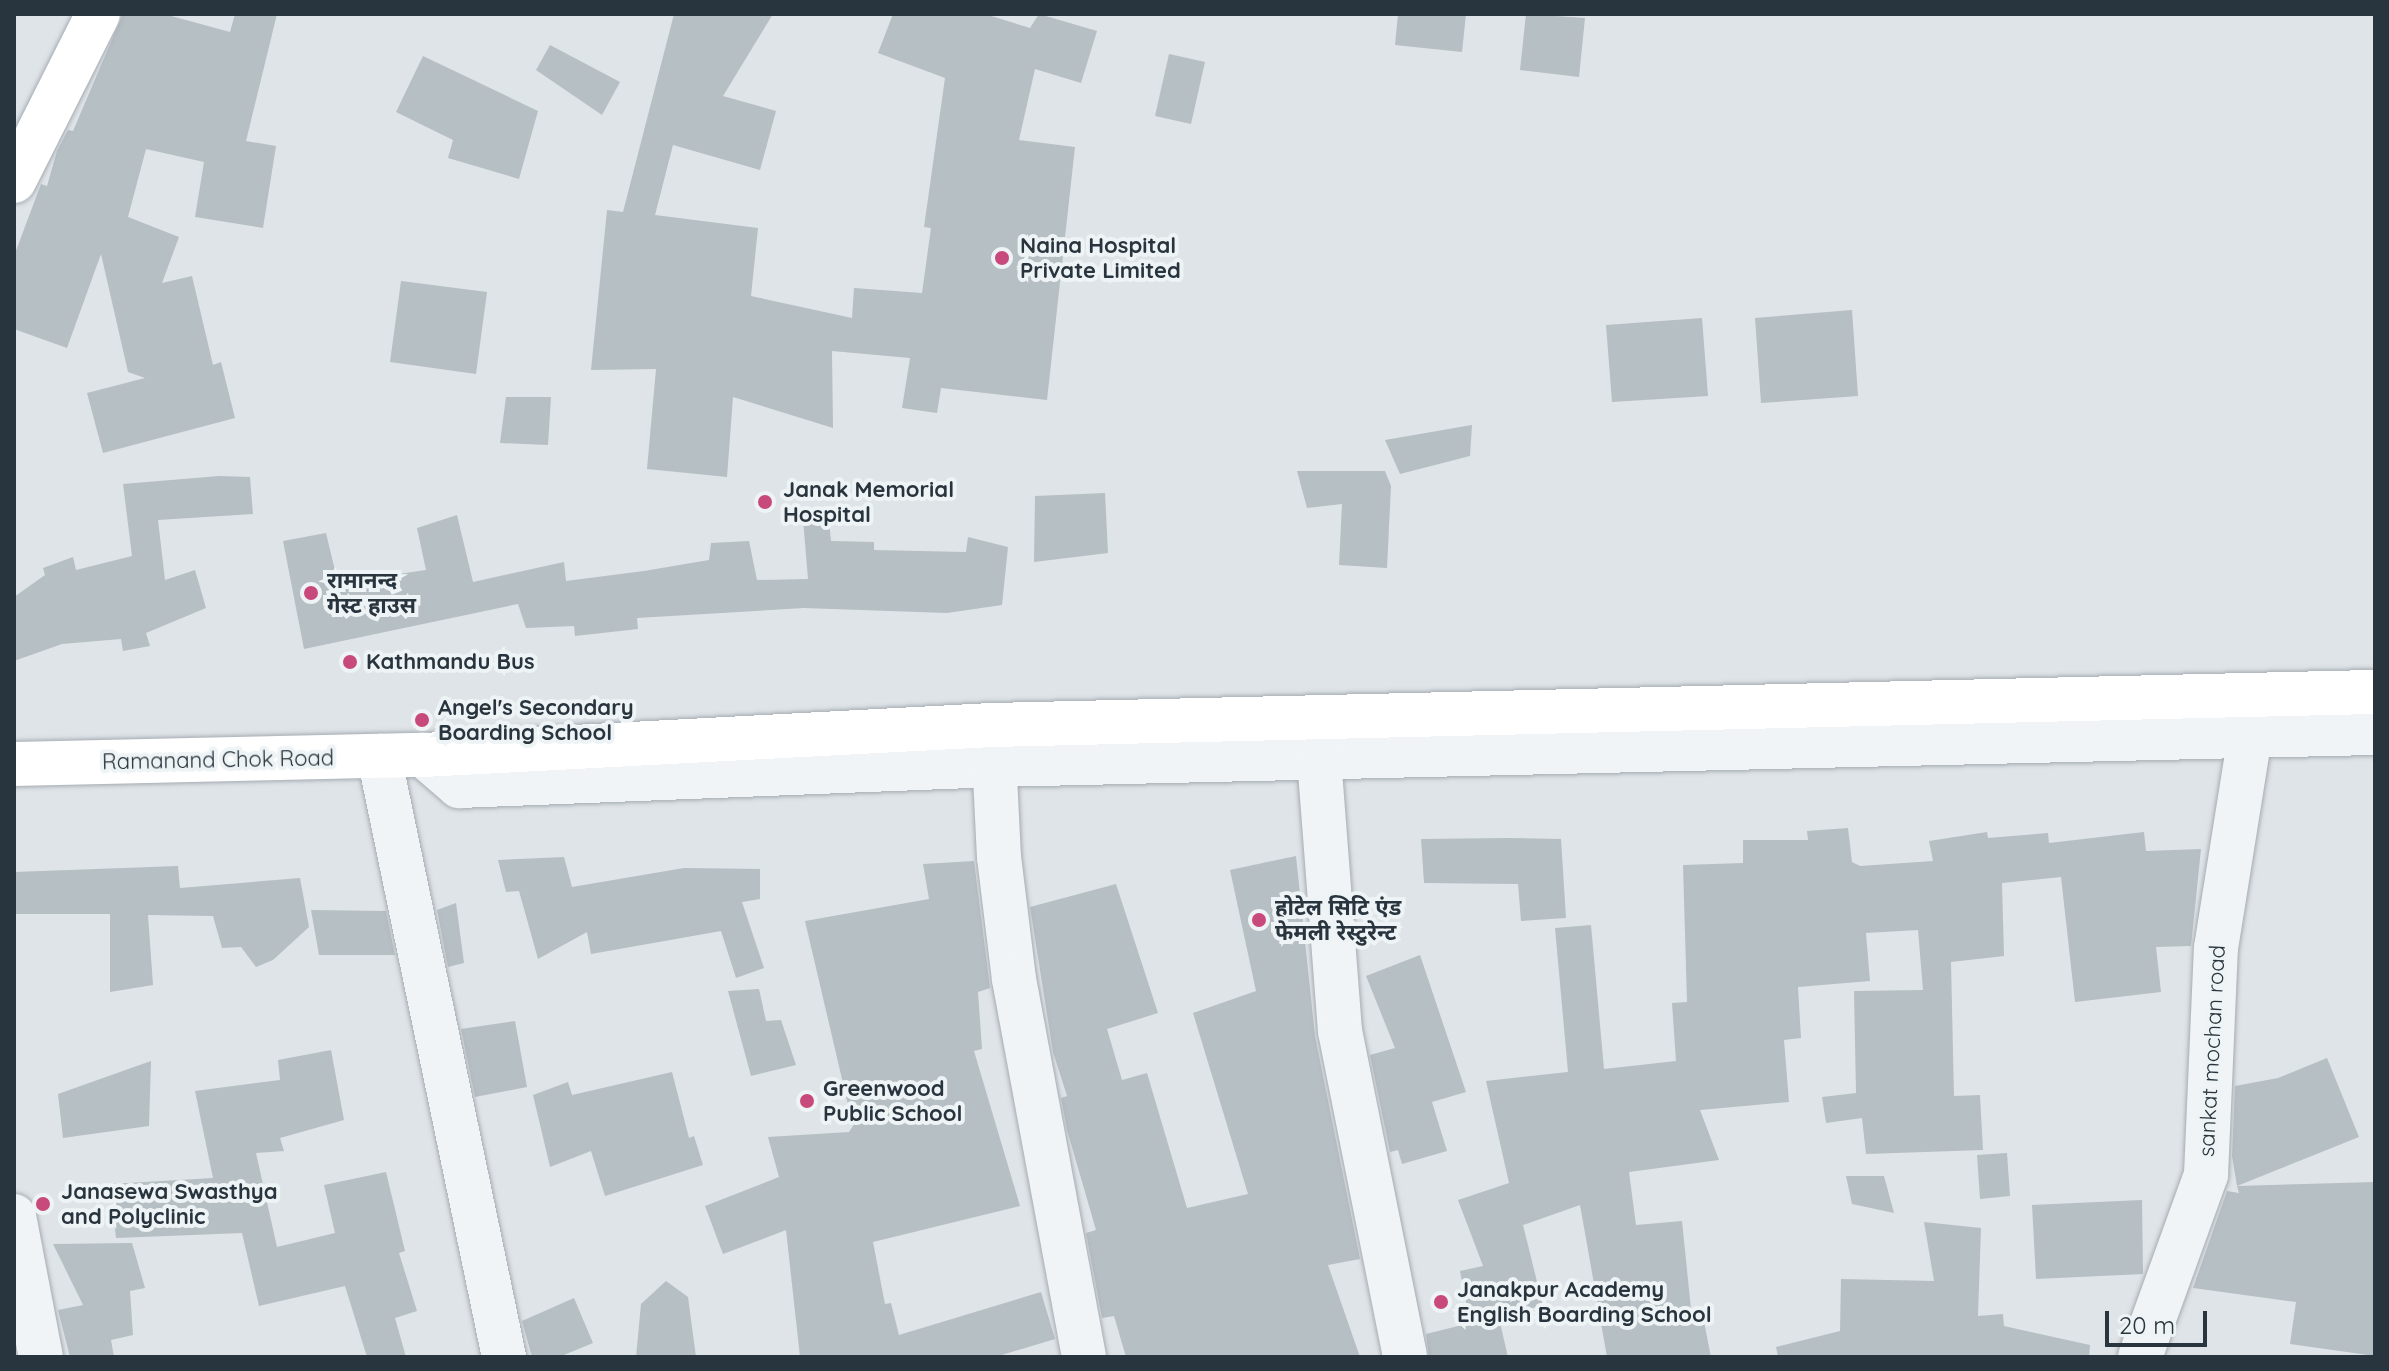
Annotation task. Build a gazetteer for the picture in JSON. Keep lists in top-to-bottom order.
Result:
{
  "streets": {
    "main road": ["Ramanand Chok Road"],
    "street": ["sankat mochan road"]
  },
  "places": [
    "Naina Hospital Private Limited",
    "Janak Memorial Hospital",
    "रामानन्द गेस्ट हाउस",
    "Kathmandu Bus",
    "Angel's Secondary Boarding School",
    "होटेल सिटि एंड फेमली रेस्टुरेन्ट",
    "Greenwood Public School",
    "Janasewa Swasthya and Polyclinic",
    "Janakpur Academy English Boarding School"
  ],
  "scale_bar": "20 m"
}
